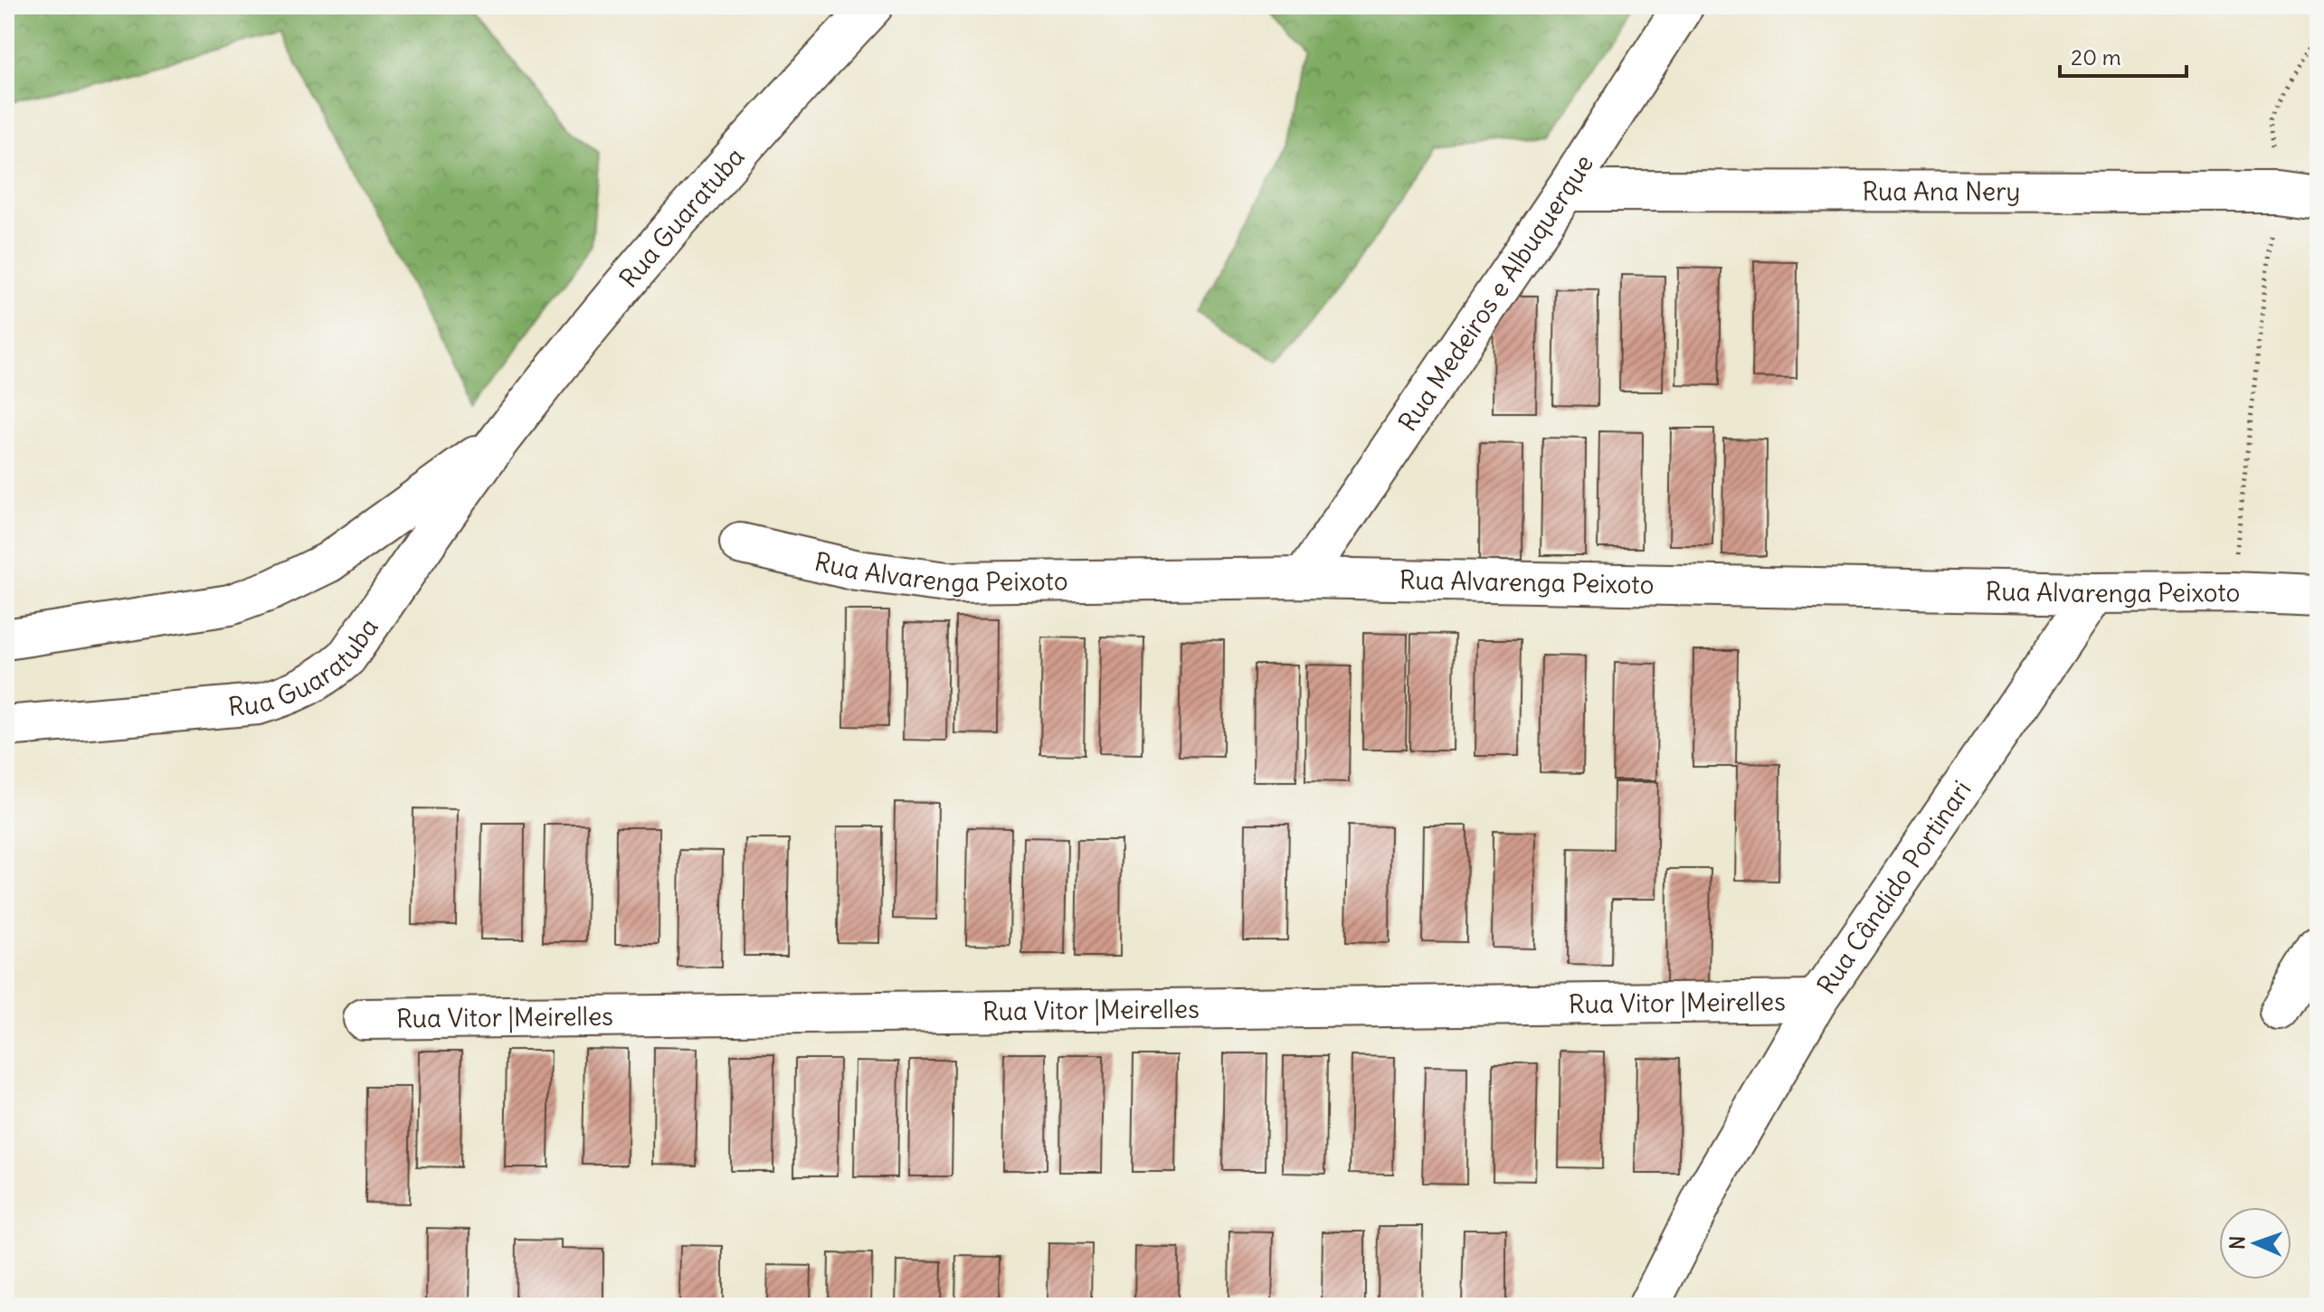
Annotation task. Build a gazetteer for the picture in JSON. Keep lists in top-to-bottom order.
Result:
{
  "streets": {
    "street": [
      "Rua Ana Nery",
      "Rua Guaratuba",
      "Rua Medeiros e Albuquerque",
      "Rua Alvarenga Peixoto",
      "Rua Cândido Portinari",
      "Rua Vitor |Meirelles"
    ]
  },
  "crossings": [
    ["Rua Ana Nery", "Rua Medeiros e Albuquerque"],
    ["Rua Medeiros e Albuquerque", "Rua Alvarenga Peixoto"],
    ["Rua Alvarenga Peixoto", "Rua Cândido Portinari"],
    ["Rua Cândido Portinari", "Rua Vitor |Meirelles"]
  ],
  "scale_bar": "20 m",
  "north": "left"
}
